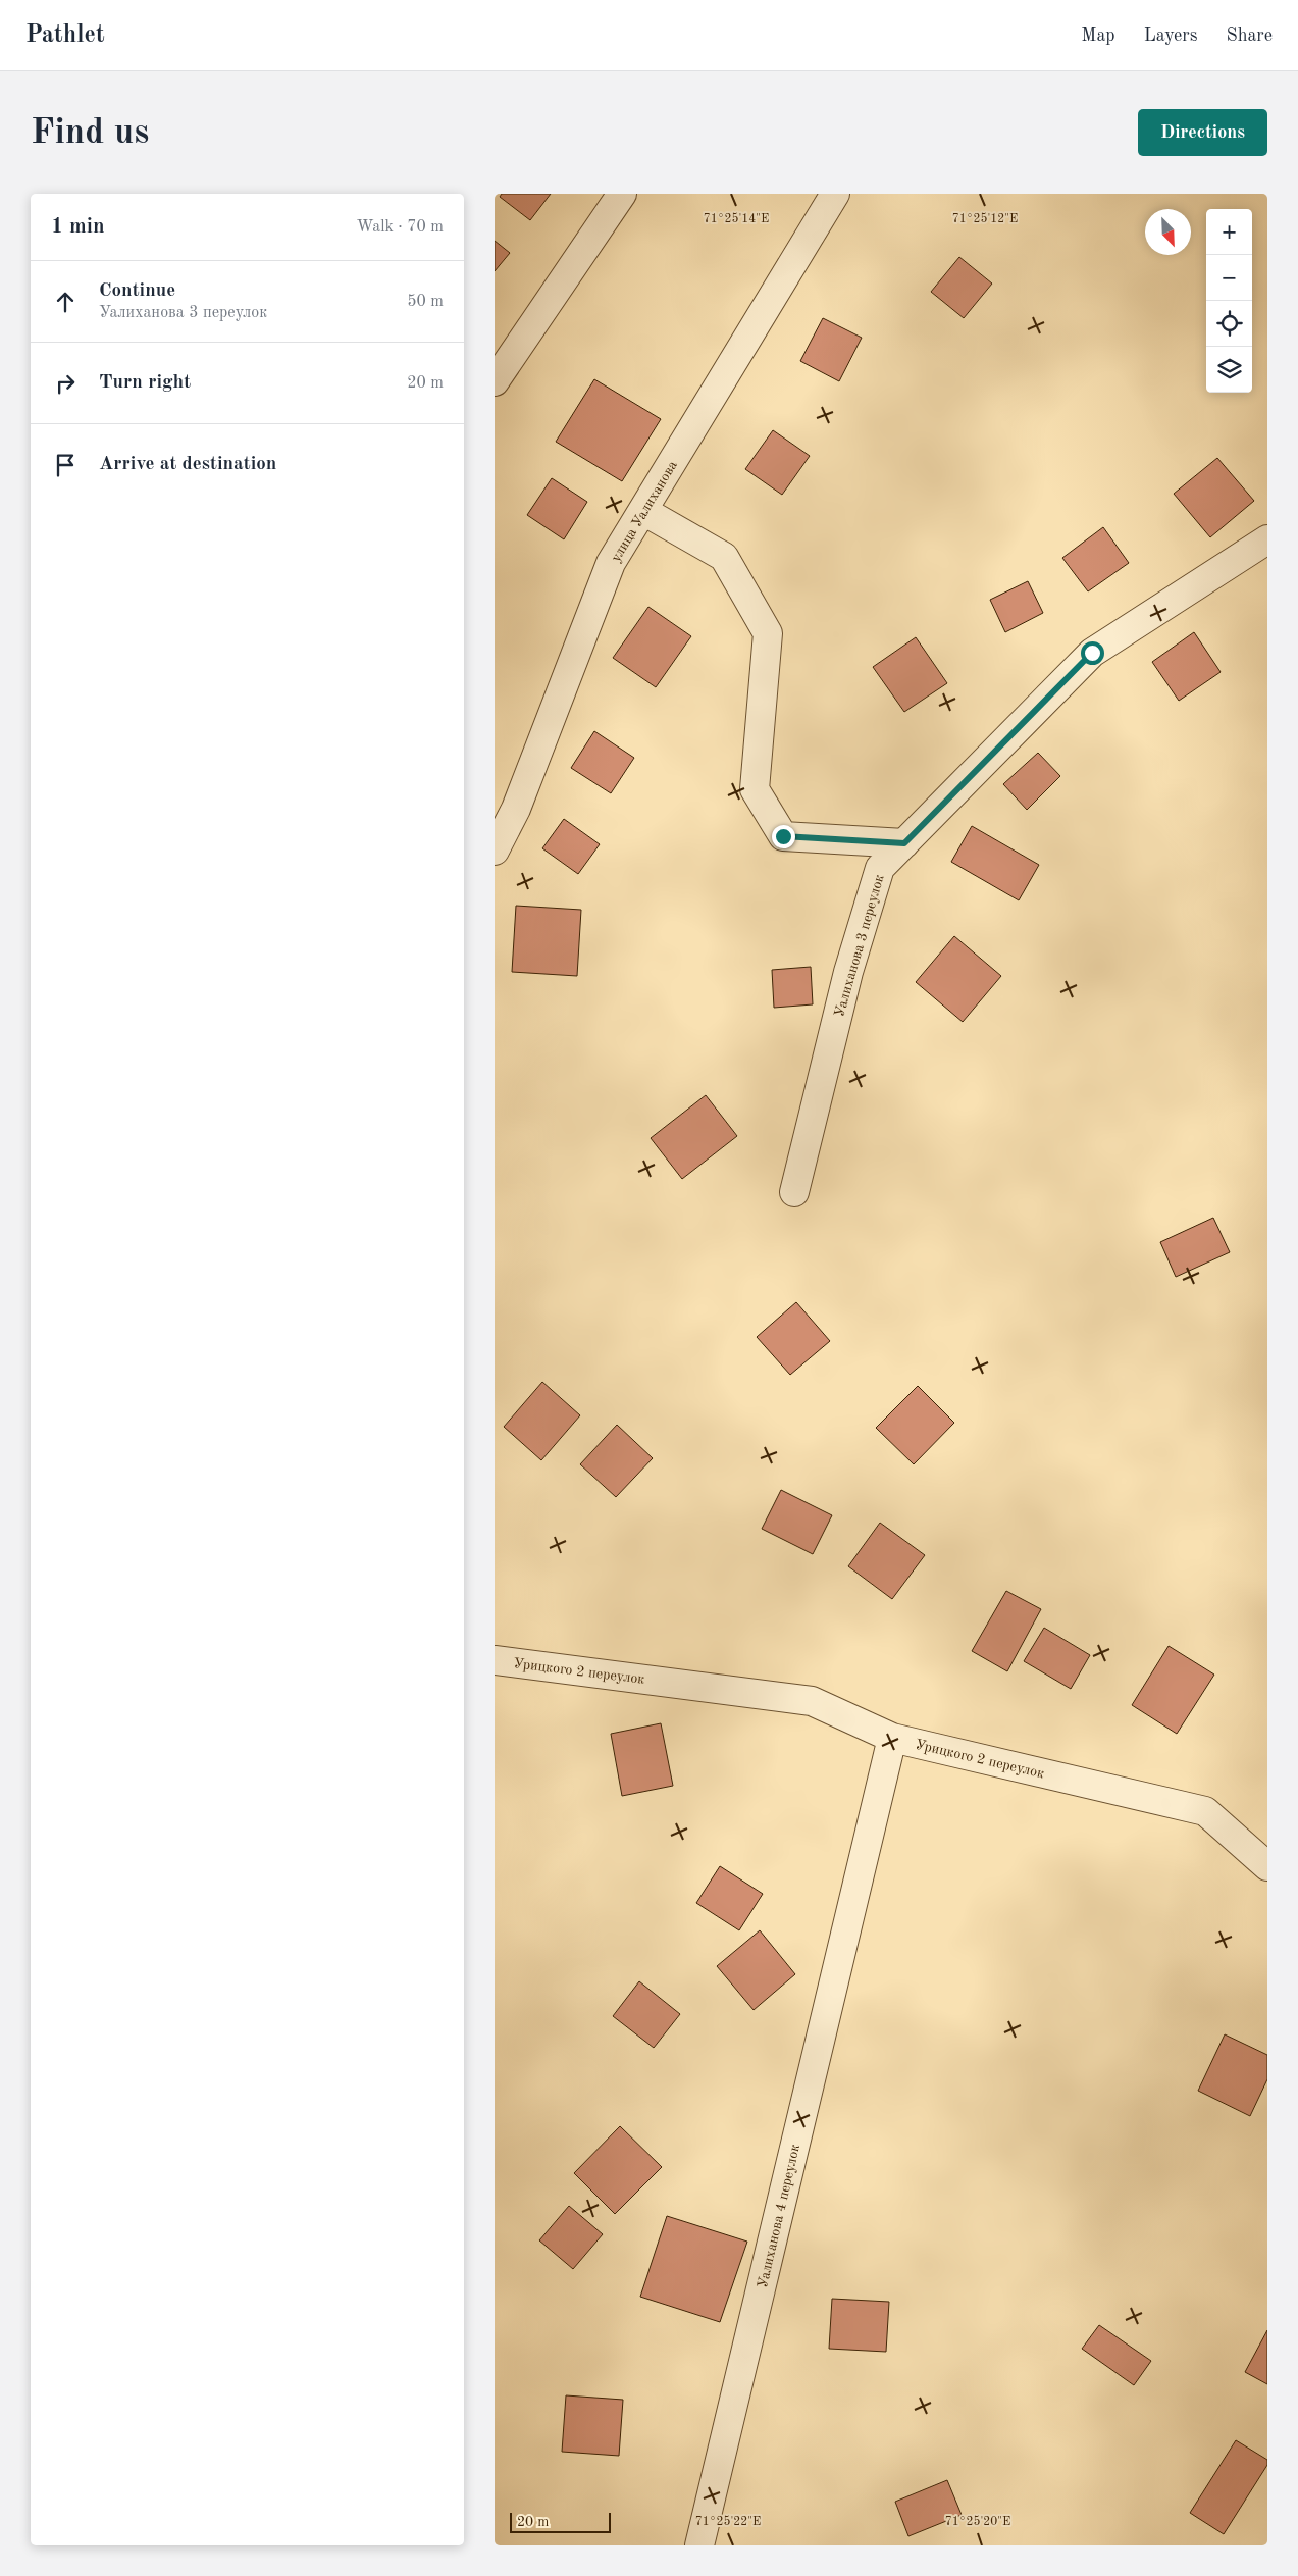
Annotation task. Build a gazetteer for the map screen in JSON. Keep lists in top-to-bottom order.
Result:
{
  "streets": {
    "street": [
      "улица Уалиханова",
      "Уалиханова 3 переулок",
      "Урицкого 2 переулок",
      "Уалиханова 4 переулок"
    ]
  },
  "crossings": [
    ["Урицкого 2 переулок", "Уалиханова 4 переулок"]
  ],
  "scale_bar": "20 m",
  "north": "bottom right",
  "page": {
    "header": "Pathlet",
    "nav": ["Map", "Layers", "Share"],
    "buttons": "Directions",
    "title": "Find us",
    "heading": ["1 min", "Walk · 70 m"],
    "map_buttons": ["+", "−"],
    "list": [
      ["Continue", "Уалиханова 3 переулок", "50 m"],
      ["Turn right", "20 m"],
      "Arrive at destination"
    ],
    "scale": "20 m"
  },
  "coordinates": [
    "71°25'14\"E",
    "71°25'12\"E",
    "71°25'22\"E",
    "71°25'20\"E"
  ]
}
